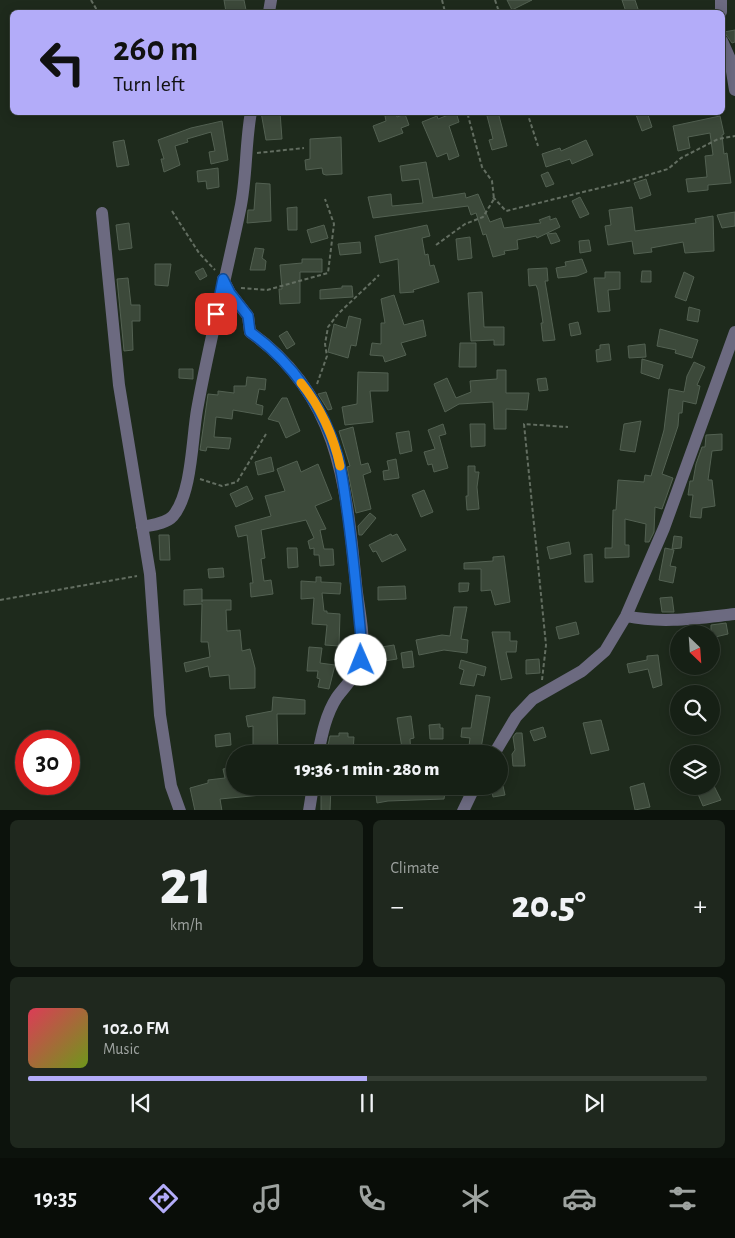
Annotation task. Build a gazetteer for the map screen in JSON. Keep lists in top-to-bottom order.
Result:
{
  "north": "bottom right",
  "page": {
    "turn": ["260 m", "Turn left"],
    "limit": "30",
    "trip": "19:36 · 1 min · 280 m",
    "tile": [
      ["21", "km/h"],
      "Climate"
    ],
    "heat": ["−", "20.5°", "+"],
    "song": ["102.0 FM", "Music"],
    "tabs": "19:35"
  }
}
